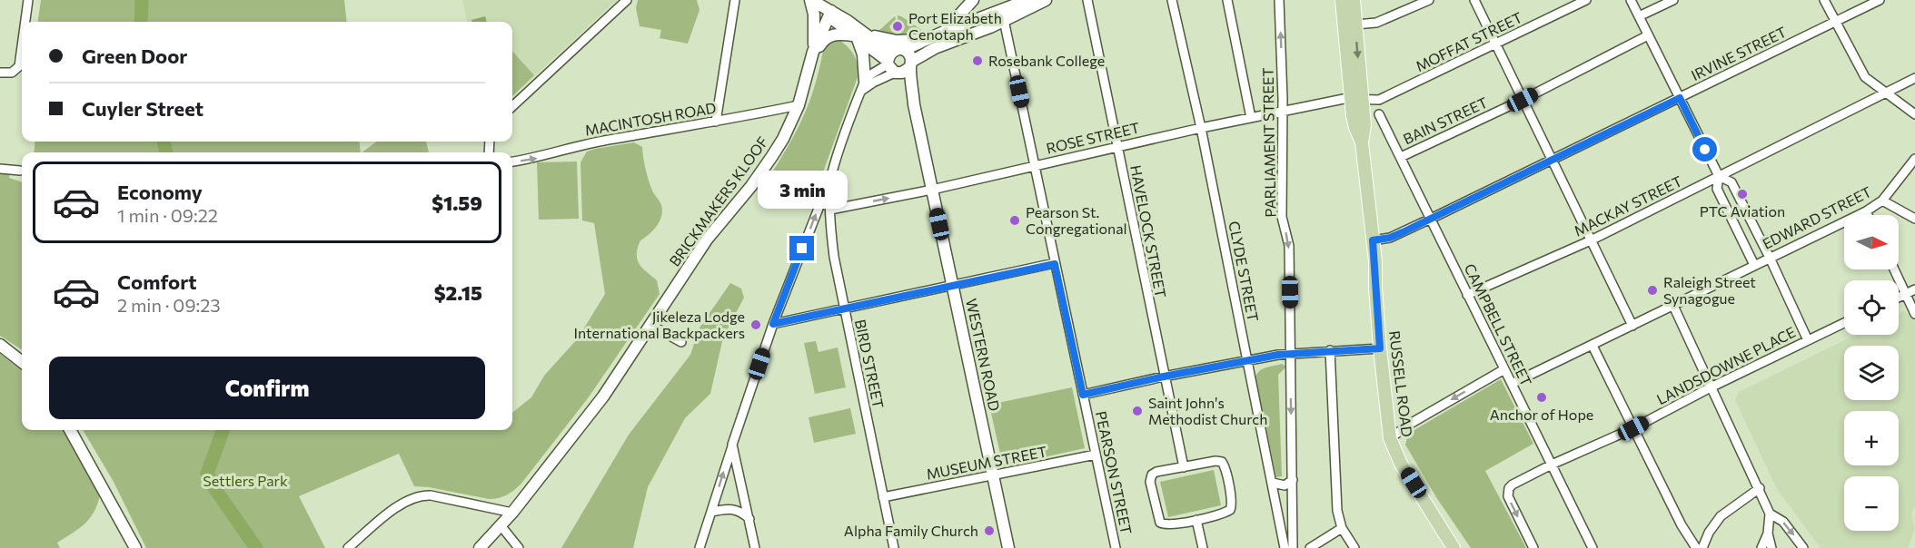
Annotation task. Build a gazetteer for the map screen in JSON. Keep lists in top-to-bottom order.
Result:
{
  "streets": {
    "main road": ["RUSSELL ROAD"],
    "street": [
      "MOFFAT STREET",
      "IRVINE STREET",
      "MACINTOSH ROAD",
      "BAIN STREET",
      "ROSE STREET",
      "PARLIAMENT STREET",
      "BRICKMAKERS KLOOF",
      "MACKAY STREET",
      "EDWARD STREET",
      "HAVELOCK STREET",
      "CLYDE STREET",
      "CAMPBELL STREET",
      "WESTERN ROAD",
      "BIRD STREET",
      "LANDSDOWNE PLACE",
      "MUSEUM STREET",
      "PEARSON STREET"
    ]
  },
  "crossings": [
    ["MOFFAT STREET", "ROSE STREET"],
    ["MOFFAT STREET", "RUSSELL ROAD"],
    ["IRVINE STREET", "CAMPBELL STREET"],
    ["IRVINE STREET", "RUSSELL ROAD"],
    ["MACINTOSH ROAD", "BRICKMAKERS KLOOF"],
    ["BAIN STREET", "CAMPBELL STREET"],
    ["ROSE STREET", "PARLIAMENT STREET"],
    ["ROSE STREET", "HAVELOCK STREET"],
    ["ROSE STREET", "CLYDE STREET"],
    ["ROSE STREET", "WESTERN ROAD"],
    ["ROSE STREET", "BIRD STREET"],
    ["ROSE STREET", "RUSSELL ROAD"],
    ["ROSE STREET", "PEARSON STREET"],
    ["MACKAY STREET", "CAMPBELL STREET"],
    ["EDWARD STREET", "CAMPBELL STREET"],
    ["CAMPBELL STREET", "LANDSDOWNE PLACE"],
    ["WESTERN ROAD", "MUSEUM STREET"],
    ["BIRD STREET", "MUSEUM STREET"],
    ["MUSEUM STREET", "PEARSON STREET"]
  ],
  "one_way": ["MACINTOSH ROAD"],
  "parks": ["Settlers Park"],
  "places": [
    "Port Elizabeth Cenotaph",
    "Rosebank College",
    "PTC Aviation",
    "Pearson St. Congregational",
    "Raleigh Street Synagogue",
    "Jikeleza Lodge International Backpackers",
    "Anchor of Hope",
    "Saint John's Methodist Church",
    "Alpha Family Church"
  ],
  "north": "right",
  "page": {
    "banner": ["Green Door", "Cuyler Street"],
    "list": [
      {
        "name": "Economy",
        "note": "1 min · 09:22",
        "value": "$1.59"
      },
      {
        "name": "Comfort",
        "note": "2 min · 09:23",
        "value": "$2.15"
      }
    ],
    "bubble": "3 min",
    "map_buttons": ["+", "−"],
    "buttons": "Confirm"
  }
}
